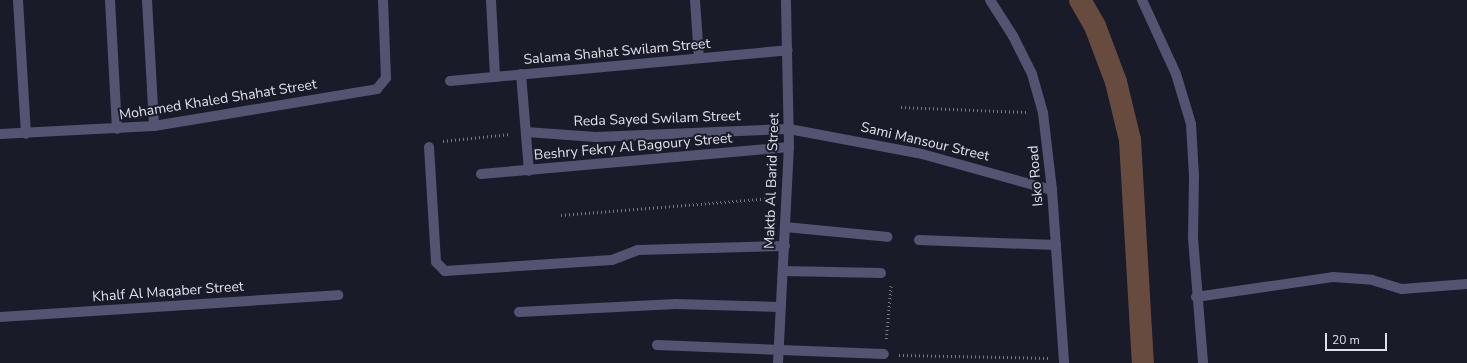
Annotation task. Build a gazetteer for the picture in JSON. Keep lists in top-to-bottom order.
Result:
{
  "streets": {
    "street": [
      "Salama Shahat Swilam Street",
      "Mohamed Khaled Shahat Street",
      "Reda Sayed Swilam Street",
      "Sami Mansour Street",
      "Beshry Fekry Al Bagoury Street",
      "Isko Road",
      "Maktb Al Barid Street",
      "Khalf Al Maqaber Street"
    ]
  },
  "crossings": [
    ["Salama Shahat Swilam Street", "Maktb Al Barid Street"],
    ["Reda Sayed Swilam Street", "Sami Mansour Street"],
    ["Reda Sayed Swilam Street", "Maktb Al Barid Street"],
    ["Sami Mansour Street", "Isko Road"],
    ["Sami Mansour Street", "Maktb Al Barid Street"],
    ["Beshry Fekry Al Bagoury Street", "Maktb Al Barid Street"]
  ],
  "scale_bar": "20 m"
}
